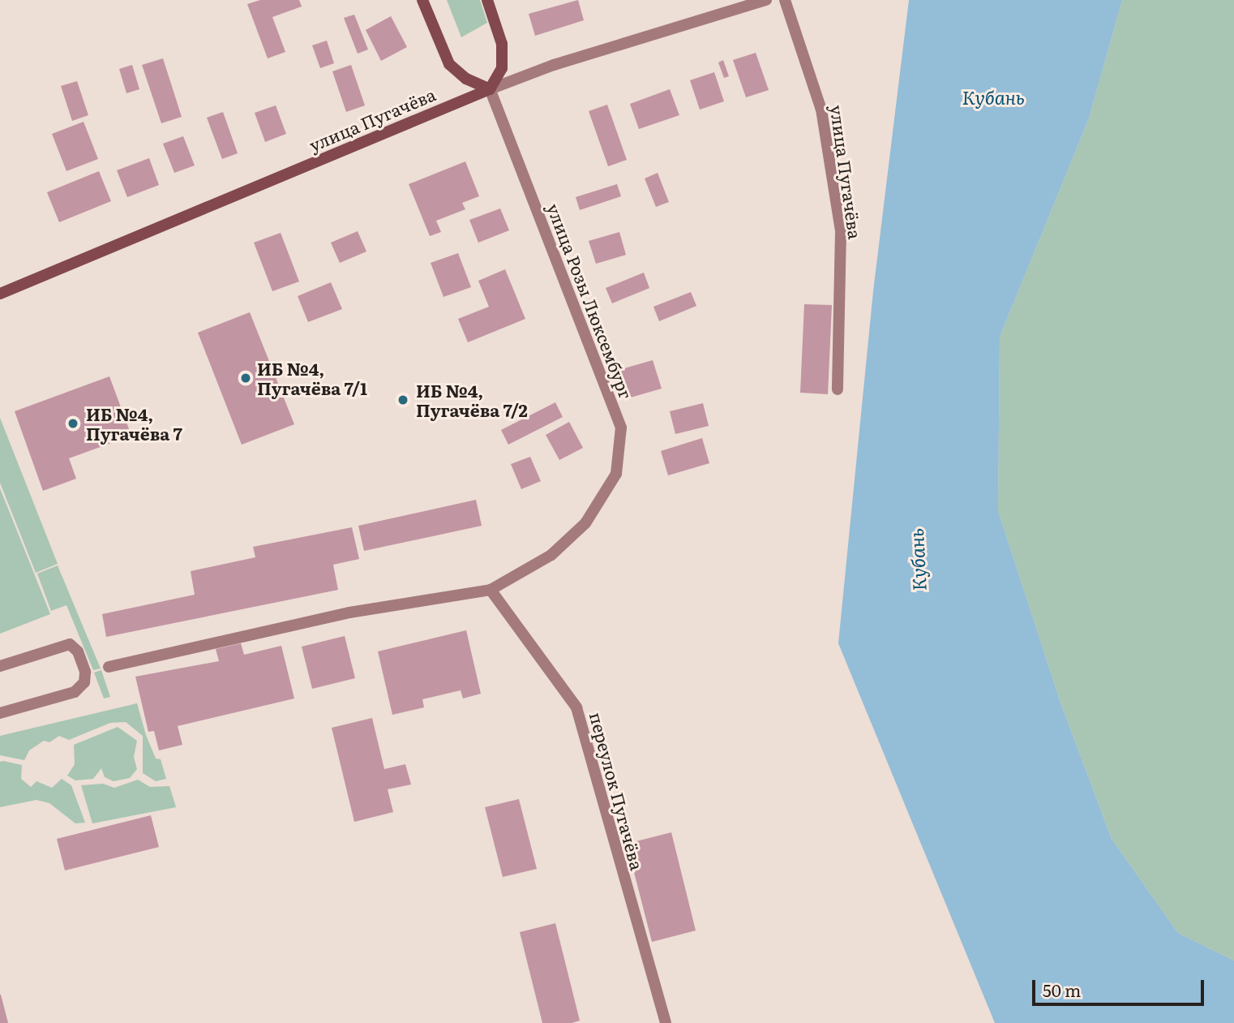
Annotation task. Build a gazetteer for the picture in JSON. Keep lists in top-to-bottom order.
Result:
{
  "streets": {
    "main road": ["улица Пугачёва"],
    "street": ["улица Розы Люксембург", "переулок Пугачёва"]
  },
  "crossings": [
    ["улица Пугачёва", "улица Розы Люксембург"],
    ["улица Розы Люксембург", "переулок Пугачёва"]
  ],
  "water": ["Кубань"],
  "places": ["ИБ №4, Пугачёва 7/1", "ИБ №4, Пугачёва 7/2", "ИБ №4, Пугачёва 7"],
  "scale_bar": "50 m"
}
